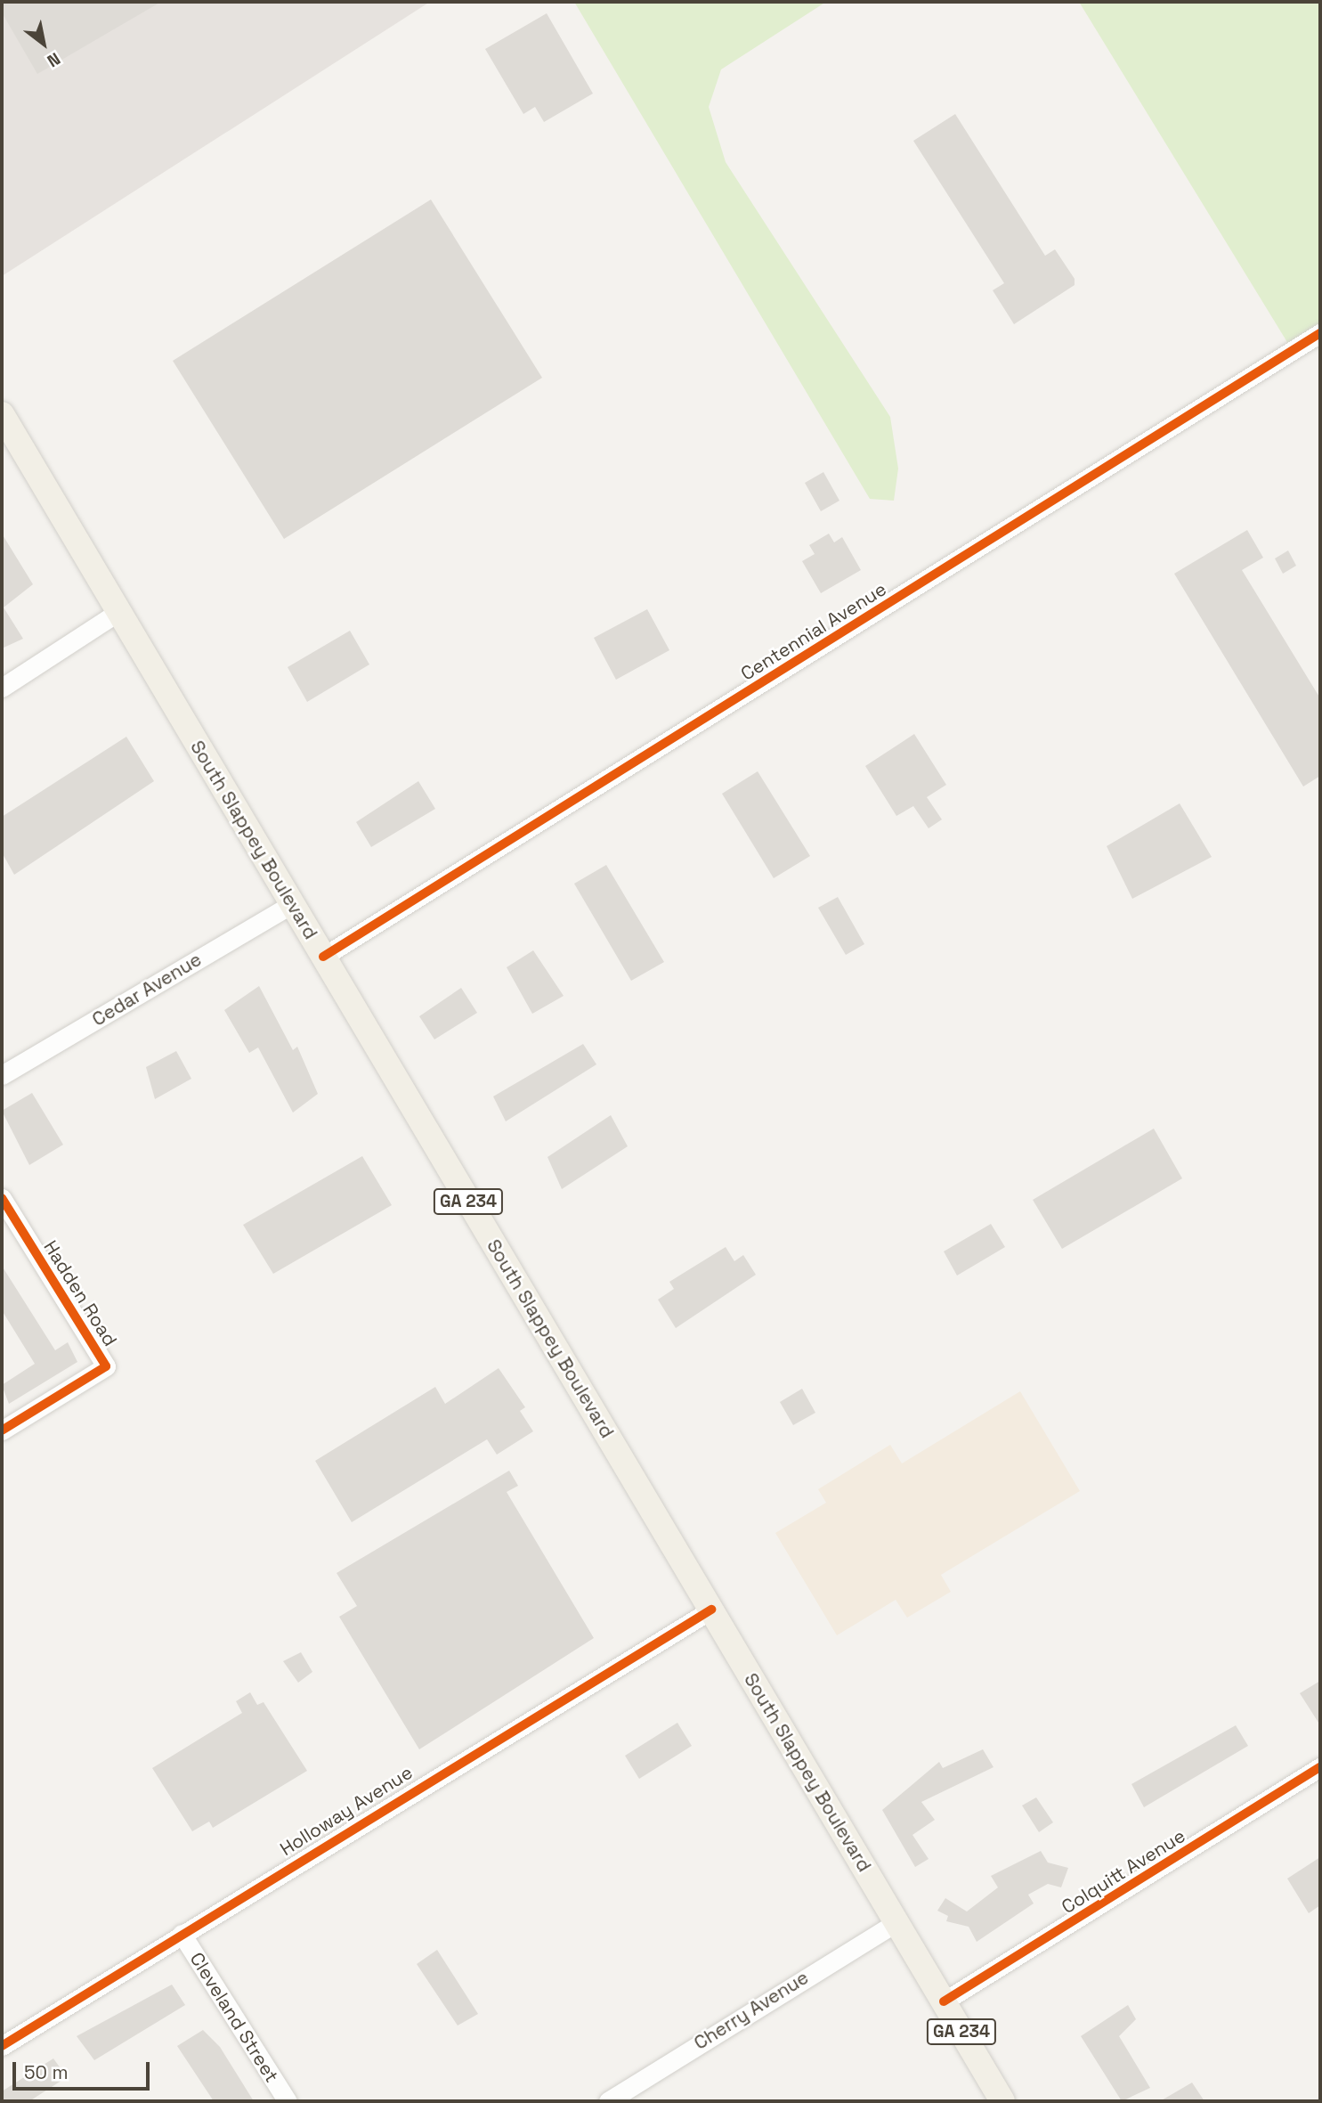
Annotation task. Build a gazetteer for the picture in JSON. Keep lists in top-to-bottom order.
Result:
{
  "streets": {
    "main road": ["South Slappey Boulevard", "GA 234"],
    "street": [
      "Centennial Avenue",
      "Cedar Avenue",
      "Hadden Road",
      "Holloway Avenue",
      "Colquitt Avenue",
      "Cherry Avenue",
      "Cleveland Street"
    ]
  },
  "crossings": [
    ["Centennial Avenue", "South Slappey Boulevard"],
    ["South Slappey Boulevard", "Cedar Avenue"],
    ["South Slappey Boulevard", "Holloway Avenue"],
    ["South Slappey Boulevard", "Colquitt Avenue"],
    ["South Slappey Boulevard", "Cherry Avenue"],
    ["Holloway Avenue", "Cleveland Street"]
  ],
  "scale_bar": "50 m",
  "north": "bottom right"
}
